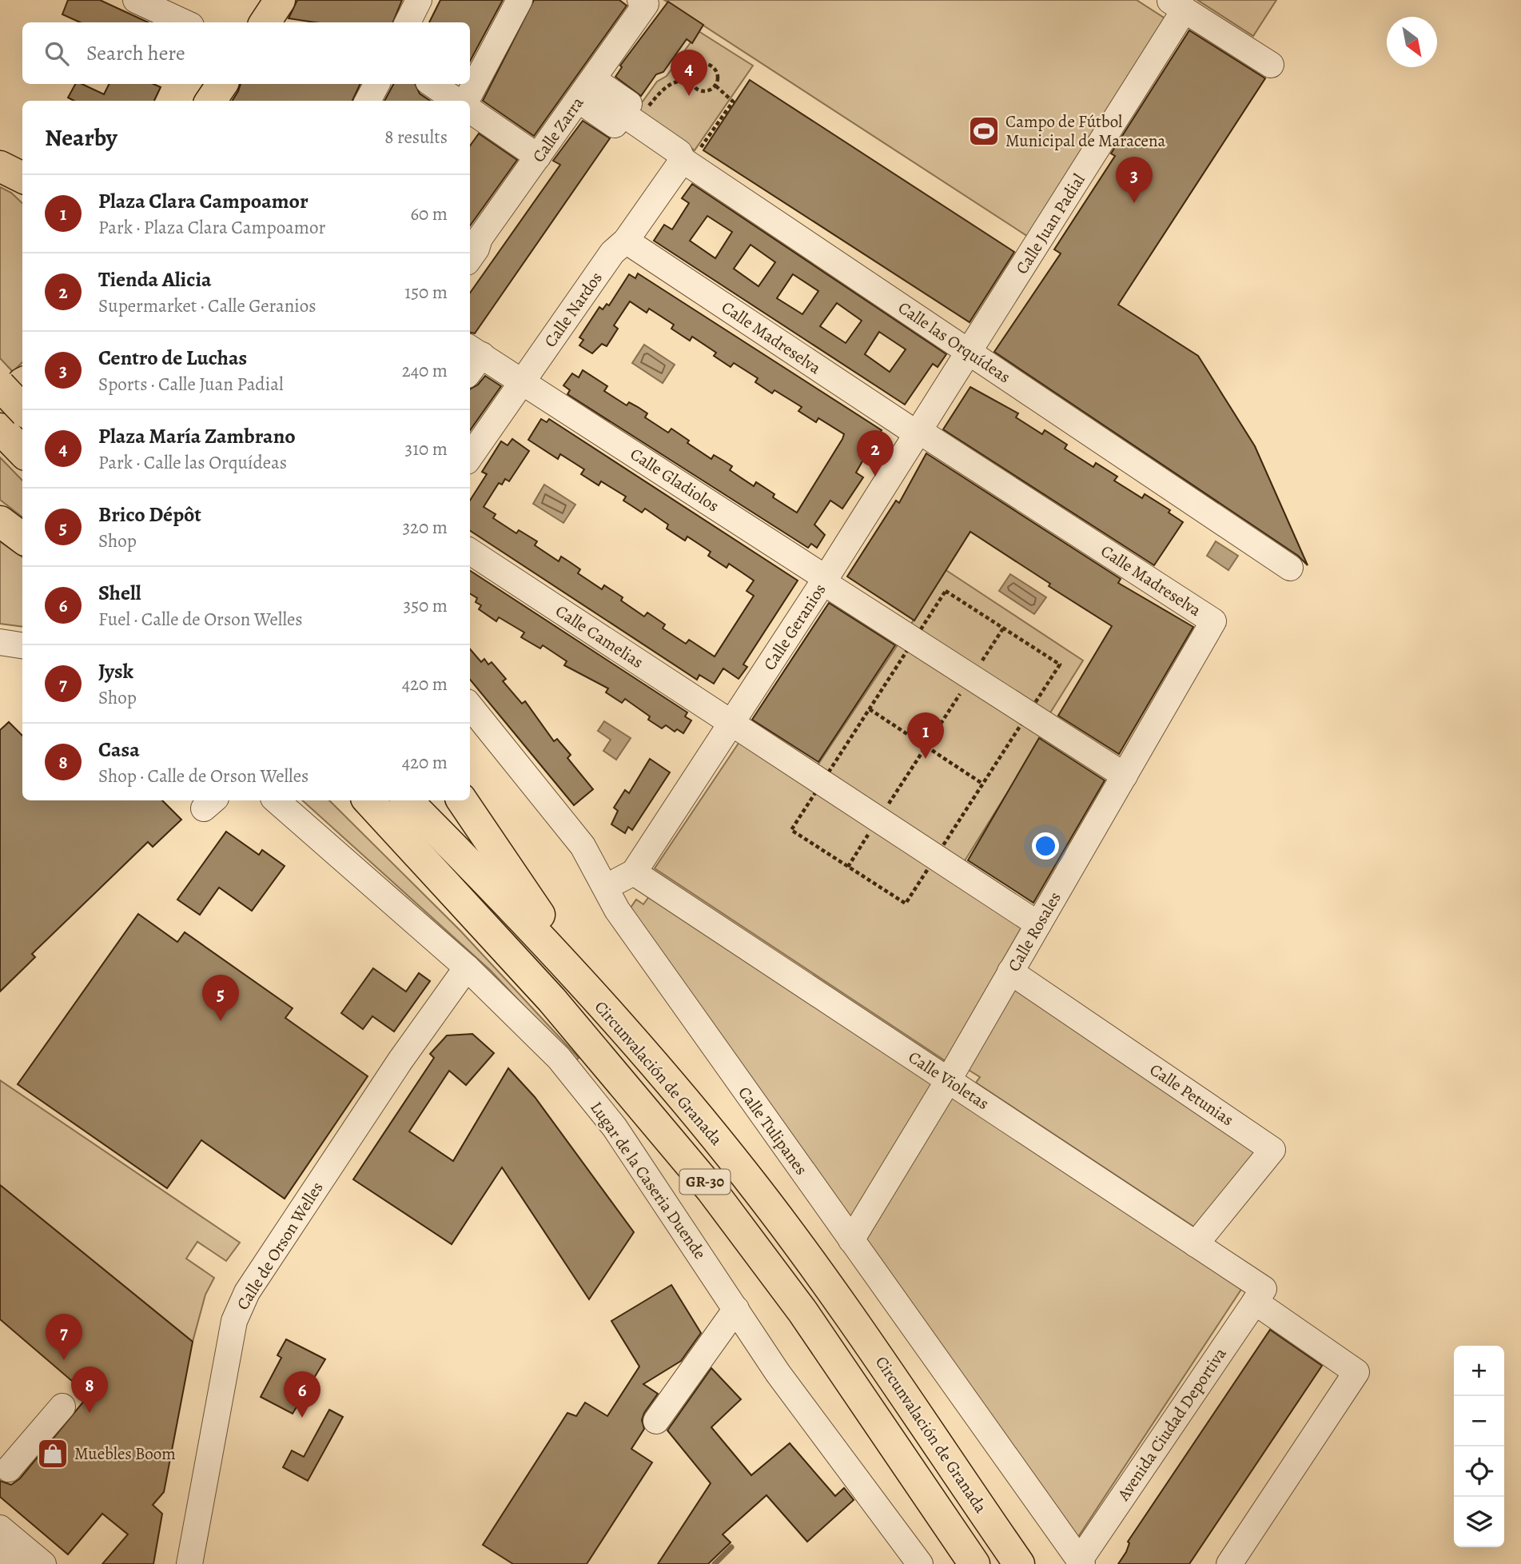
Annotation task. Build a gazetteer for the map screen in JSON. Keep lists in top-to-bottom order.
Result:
{
  "streets": {
    "main road": ["Circunvalación de Granada", "GR-30"],
    "street": [
      "Calle Zarra",
      "Calle Juan Padial",
      "Calle Nardos",
      "Calle Madreselva",
      "Calle las Orquídeas",
      "Calle Gladiolos",
      "Calle Geranios",
      "Calle Camelias",
      "Calle Rosales",
      "Calle Violetas",
      "Calle Petunias",
      "Calle Tulipanes",
      "Lugar de la Caseria Duende",
      "Calle de Orson Welles",
      "Avenida Ciudad Deportiva"
    ]
  },
  "crossings": [
    ["Calle Juan Padial", "Calle las Orquídeas"],
    ["Calle Juan Padial", "Calle Geranios"],
    ["Calle Nardos", "Calle Madreselva"],
    ["Calle Nardos", "Calle las Orquídeas"],
    ["Calle Nardos", "Calle Gladiolos"],
    ["Calle Madreselva", "Calle Geranios"],
    ["Calle Madreselva", "Calle Rosales"],
    ["Calle las Orquídeas", "Calle Geranios"],
    ["Calle Gladiolos", "Calle Geranios"],
    ["Calle Gladiolos", "Calle Rosales"],
    ["Calle Geranios", "Calle Camelias"],
    ["Calle Geranios", "Calle Violetas"],
    ["Calle Geranios", "Calle Tulipanes"],
    ["Calle Camelias", "Calle Rosales"],
    ["Calle Rosales", "Calle Violetas"],
    ["Calle Rosales", "Calle Petunias"],
    ["Calle Rosales", "Calle Tulipanes"],
    ["Calle Violetas", "Calle Petunias"],
    ["Calle Violetas", "Avenida Ciudad Deportiva"],
    ["Calle Tulipanes", "Avenida Ciudad Deportiva"],
    ["Lugar de la Caseria Duende", "Calle de Orson Welles"]
  ],
  "places": {
    "sports": ["Campo de Fútbol Municipal de Maracena"],
    "shop": ["Muebles Boom"]
  },
  "north": "bottom right",
  "page": {
    "search": "Search here",
    "pins": [
      "4",
      "3",
      "2",
      "1",
      "5",
      "7",
      "8",
      "6"
    ],
    "heading": ["Nearby", "8 results"],
    "list": [
      {
        "mark": "1",
        "name": "Plaza Clara Campoamor",
        "note": "Park · Plaza Clara Campoamor",
        "value": "60 m"
      },
      {
        "mark": "2",
        "name": "Tienda Alicia",
        "note": "Supermarket · Calle Geranios",
        "value": "150 m"
      },
      {
        "mark": "3",
        "name": "Centro de Luchas",
        "note": "Sports · Calle Juan Padial",
        "value": "240 m"
      },
      {
        "mark": "4",
        "name": "Plaza María Zambrano",
        "note": "Park · Calle las Orquídeas",
        "value": "310 m"
      },
      {
        "mark": "5",
        "name": "Brico Dépôt",
        "note": "Shop",
        "value": "320 m"
      },
      {
        "mark": "6",
        "name": "Shell",
        "note": "Fuel · Calle de Orson Welles",
        "value": "350 m"
      },
      {
        "mark": "7",
        "name": "Jysk",
        "note": "Shop",
        "value": "420 m"
      },
      {
        "mark": "8",
        "name": "Casa",
        "note": "Shop · Calle de Orson Welles",
        "value": "420 m"
      }
    ],
    "map_buttons": ["+", "−"]
  }
}
